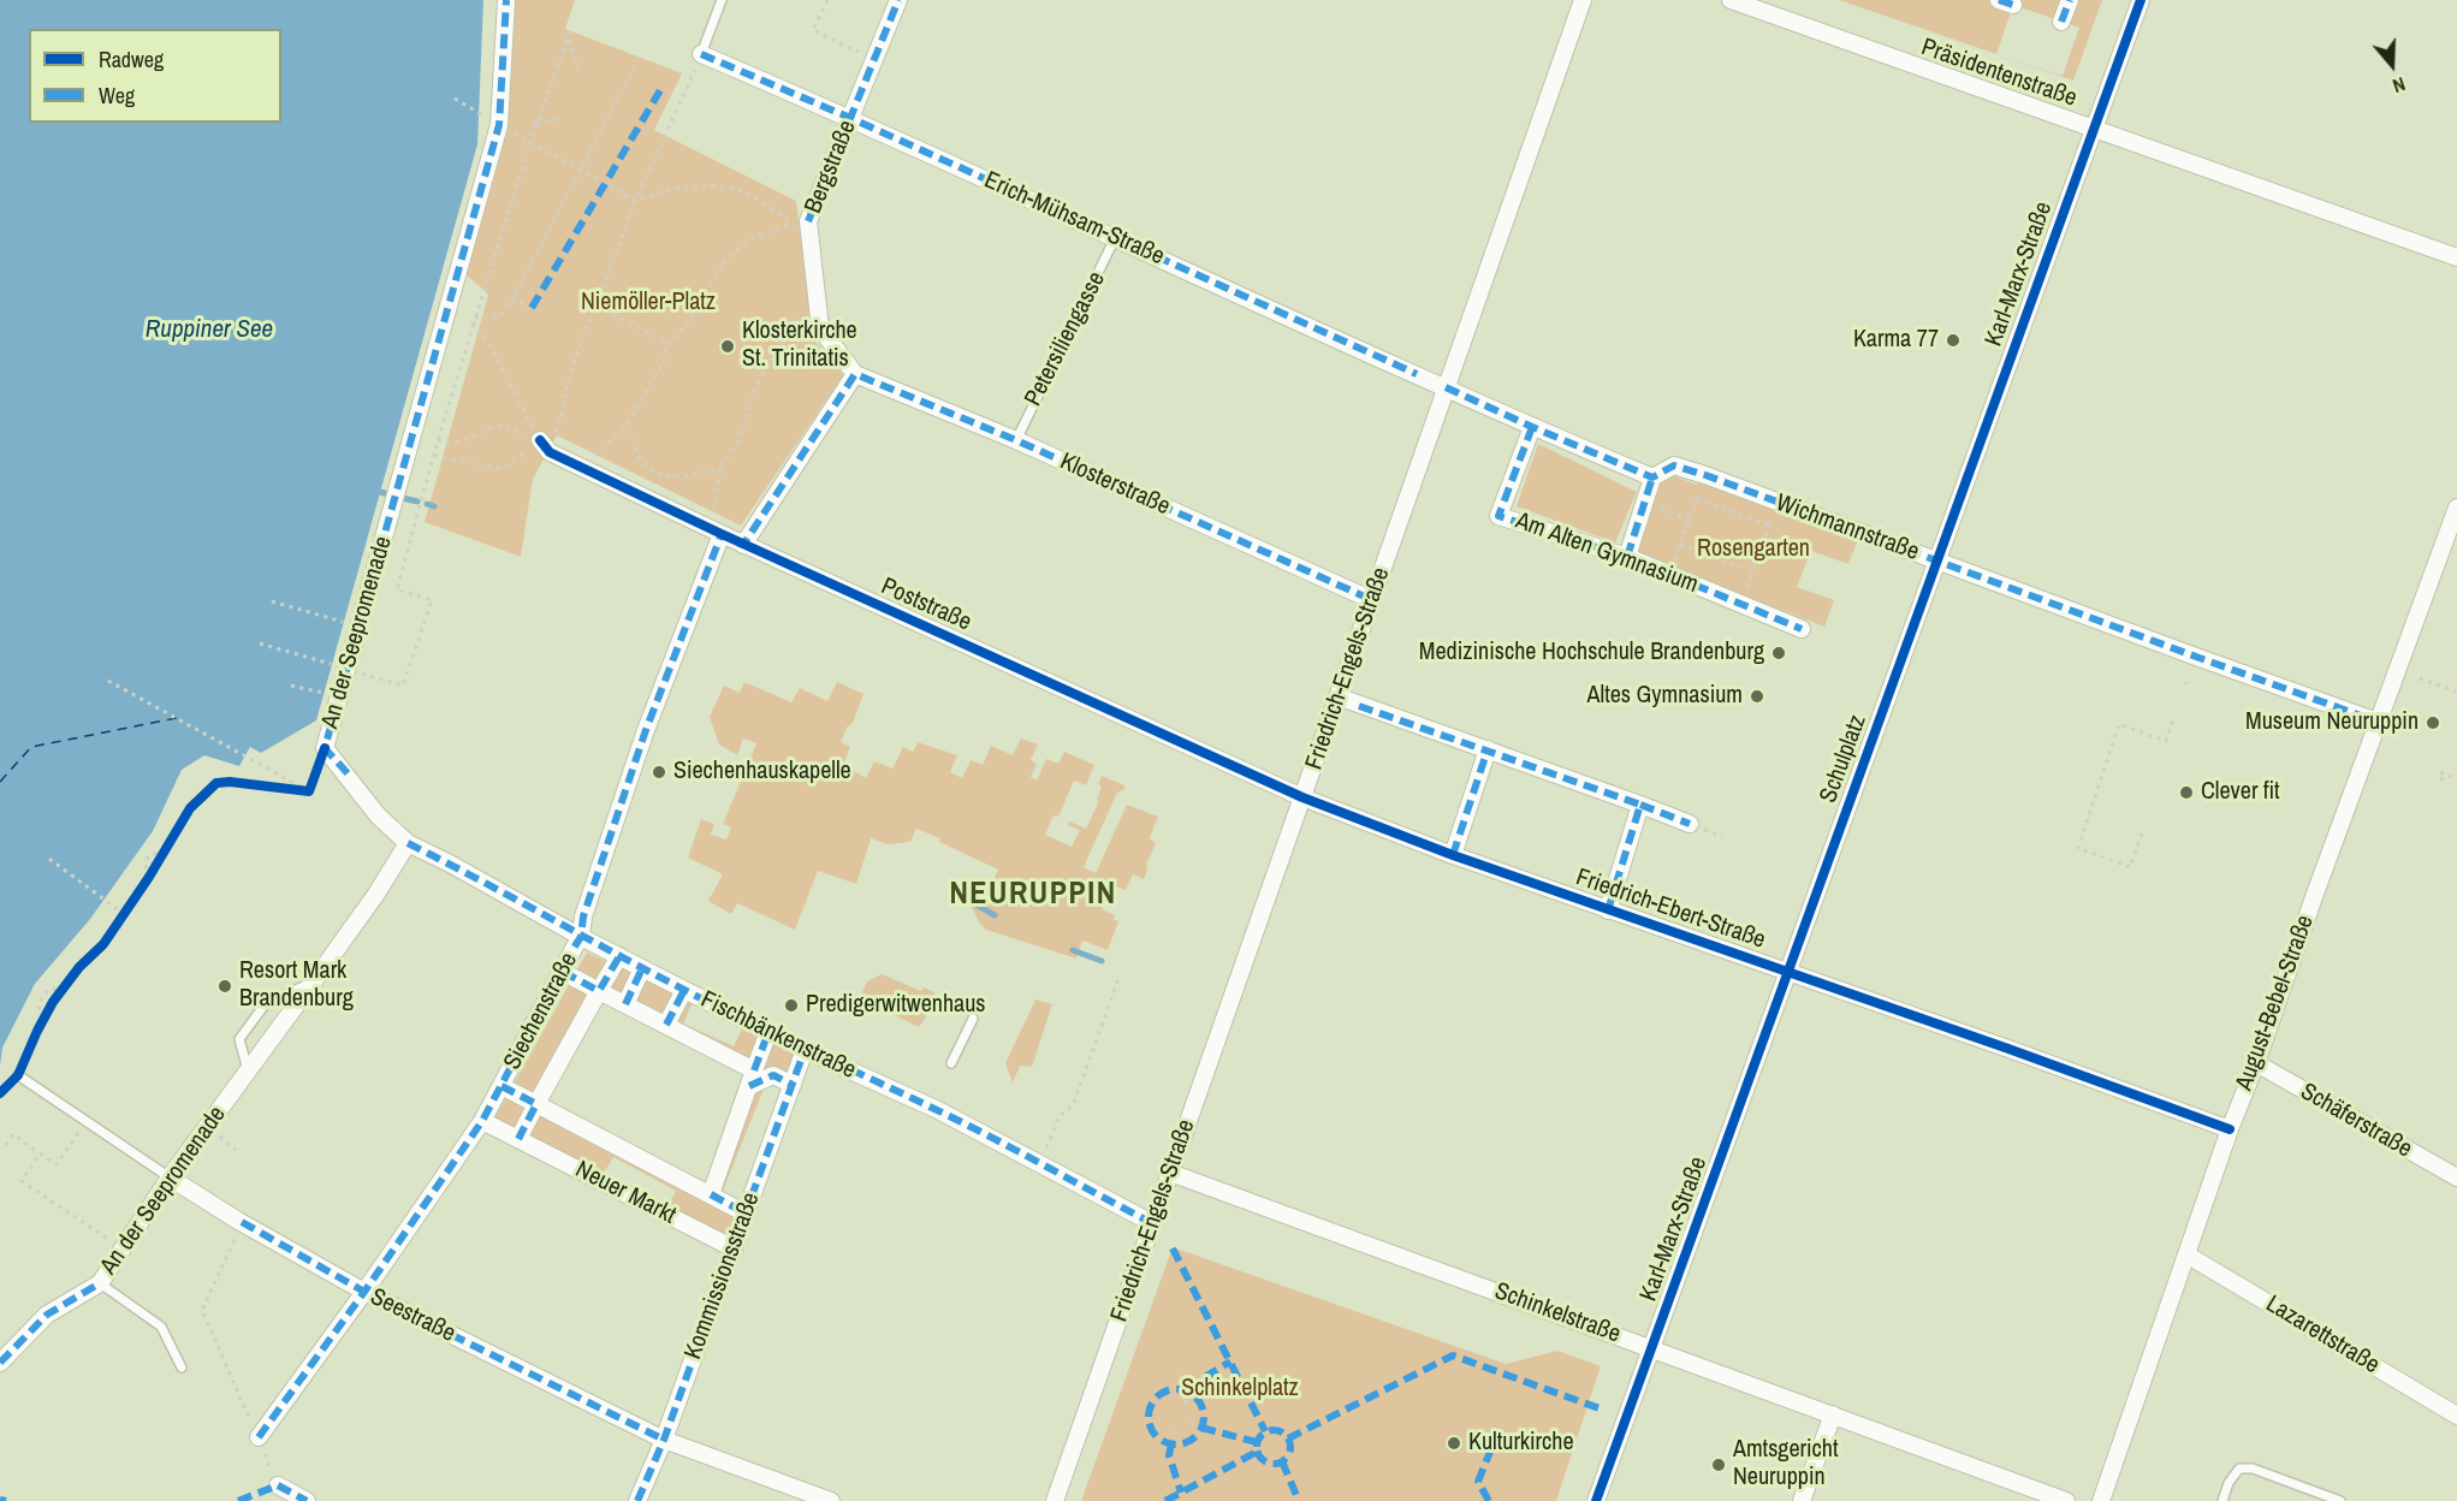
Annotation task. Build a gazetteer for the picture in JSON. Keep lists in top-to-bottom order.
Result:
{
  "streets": {
    "street": [
      "Präsidentenstraße",
      "Bergstraße",
      "Erich-Mühsam-Straße",
      "Karl-Marx-Straße",
      "Klosterstraße",
      "Wichmannstraße",
      "Am Alten Gymnasium",
      "Poststraße",
      "An der Seepromenade",
      "Friedrich-Engels-Straße",
      "Schulplatz",
      "Friedrich-Ebert-Straße",
      "August-Bebel-Straße",
      "Siechenstraße",
      "Fischbänkenstraße",
      "Schäferstraße",
      "Neuer Markt",
      "Kommissionsstraße",
      "Schinkelstraße",
      "Seestraße",
      "Lazarettstraße"
    ],
    "lane": ["Petersiliengasse"]
  },
  "crossings": [
    ["Präsidentenstraße", "Karl-Marx-Straße"],
    ["Bergstraße", "Erich-Mühsam-Straße"],
    ["Bergstraße", "Klosterstraße"],
    ["Erich-Mühsam-Straße", "Petersiliengasse"],
    ["Erich-Mühsam-Straße", "Friedrich-Engels-Straße"],
    ["Karl-Marx-Straße", "Wichmannstraße"],
    ["Karl-Marx-Straße", "Schulplatz"],
    ["Karl-Marx-Straße", "Friedrich-Ebert-Straße"],
    ["Karl-Marx-Straße", "Schinkelstraße"],
    ["Petersiliengasse", "Klosterstraße"],
    ["Klosterstraße", "Friedrich-Engels-Straße"],
    ["Wichmannstraße", "Schulplatz"],
    ["Wichmannstraße", "August-Bebel-Straße"],
    ["Poststraße", "Friedrich-Engels-Straße"],
    ["Poststraße", "Friedrich-Ebert-Straße"],
    ["Poststraße", "Siechenstraße"],
    ["An der Seepromenade", "Fischbänkenstraße"],
    ["An der Seepromenade", "Seestraße"],
    ["Friedrich-Engels-Straße", "Friedrich-Ebert-Straße"],
    ["Friedrich-Engels-Straße", "Fischbänkenstraße"],
    ["Friedrich-Engels-Straße", "Schinkelstraße"],
    ["Schulplatz", "Friedrich-Ebert-Straße"],
    ["Friedrich-Ebert-Straße", "August-Bebel-Straße"],
    ["August-Bebel-Straße", "Schäferstraße"],
    ["August-Bebel-Straße", "Lazarettstraße"],
    ["Siechenstraße", "Fischbänkenstraße"],
    ["Siechenstraße", "Neuer Markt"],
    ["Siechenstraße", "Seestraße"],
    ["Fischbänkenstraße", "Neuer Markt"],
    ["Fischbänkenstraße", "Kommissionsstraße"],
    ["Neuer Markt", "Kommissionsstraße"],
    ["Kommissionsstraße", "Seestraße"]
  ],
  "districts": ["NEURUPPIN"],
  "water": ["Ruppiner See"],
  "parks": ["Niemöller-Platz", "Rosengarten", "Schinkelplatz"],
  "places": [
    "Karma 77",
    "Klosterkirche St. Trinitatis",
    "Medizinische Hochschule Brandenburg",
    "Altes Gymnasium",
    "Museum Neuruppin",
    "Siechenhauskapelle",
    "Clever fit",
    "Resort Mark Brandenburg",
    "Predigerwitwenhaus",
    "Kulturkirche",
    "Amtsgericht Neuruppin"
  ],
  "legend": ["Radweg", "Weg"],
  "north": "bottom"
}
